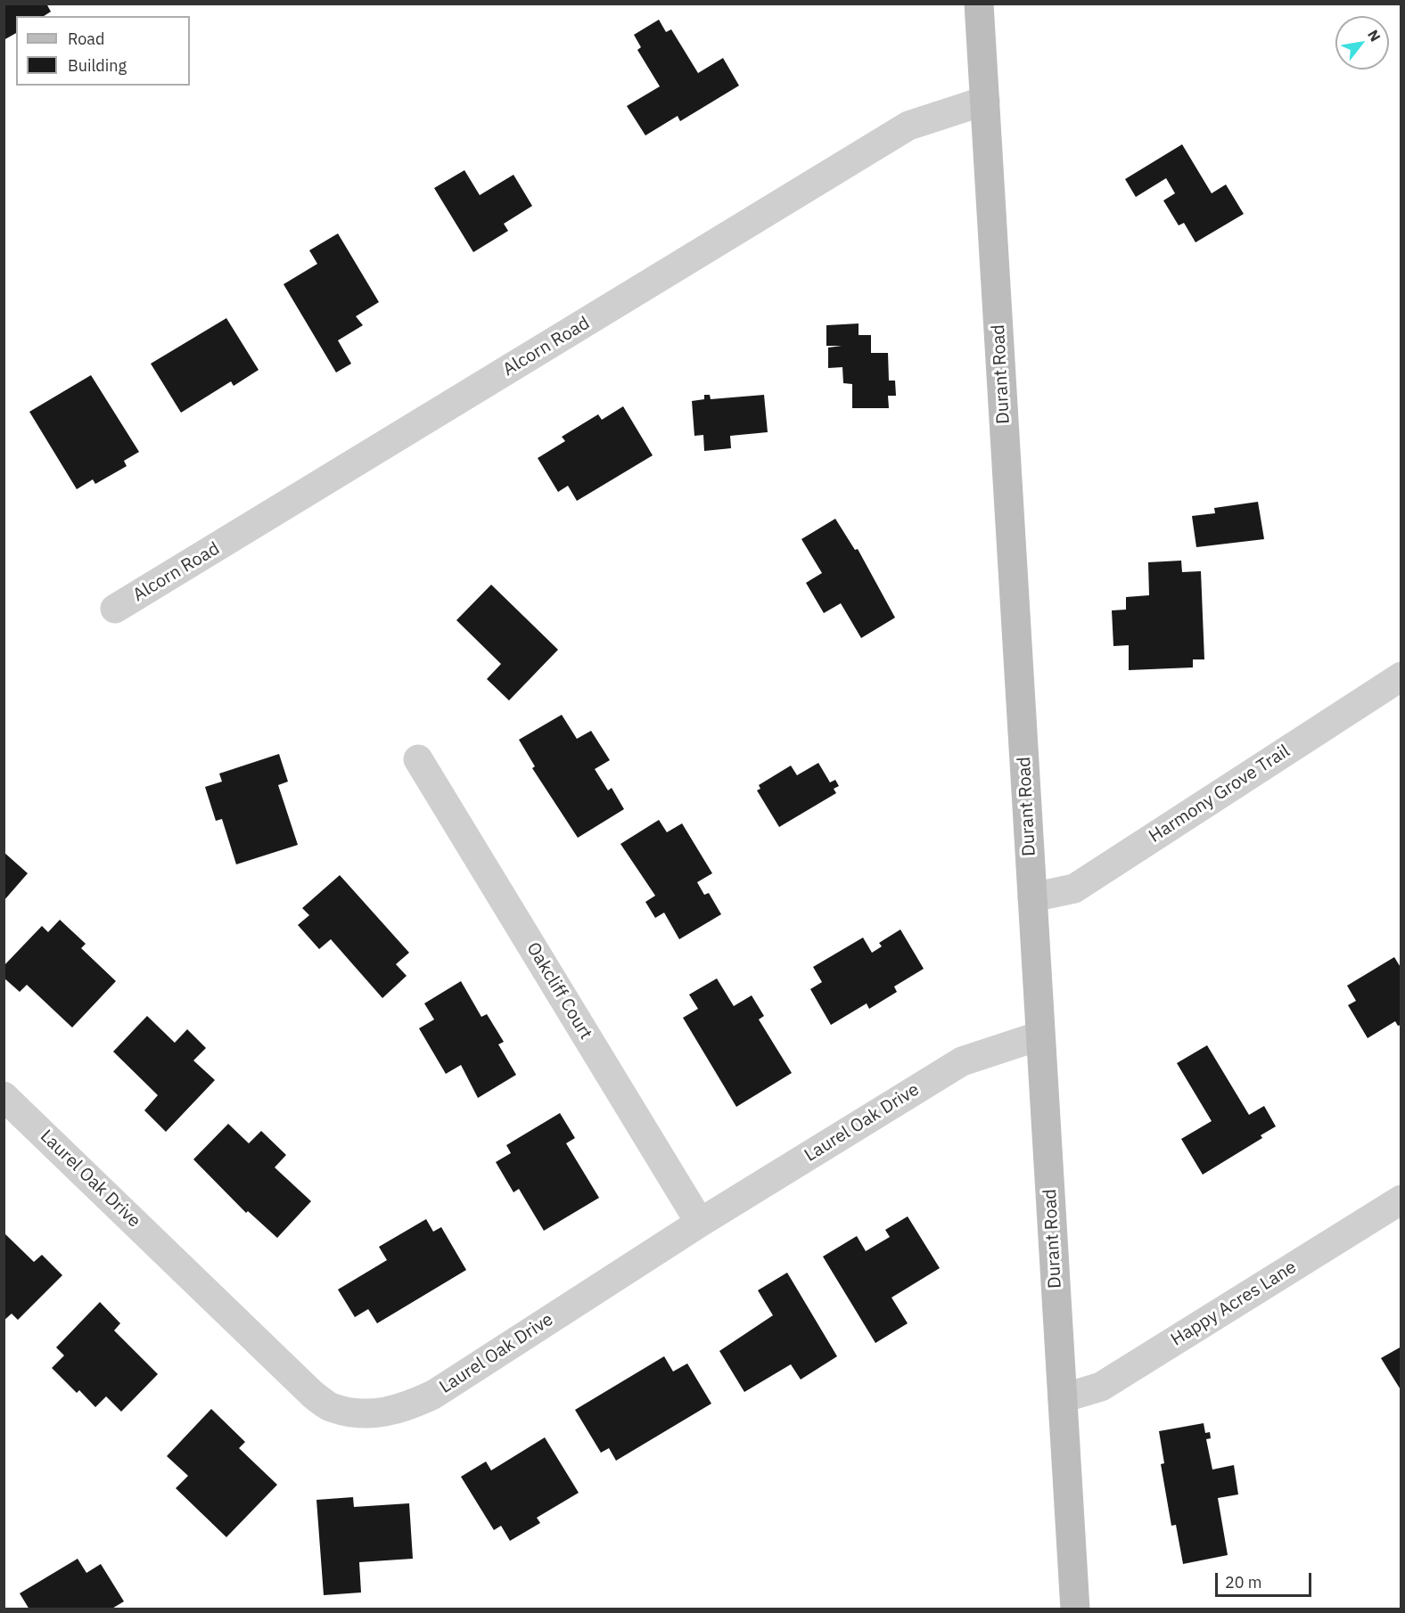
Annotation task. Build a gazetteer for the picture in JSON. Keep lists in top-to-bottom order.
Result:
{
  "streets": {
    "street": [
      "Alcorn Road",
      "Durant Road",
      "Harmony Grove Trail",
      "Oakcliff Court",
      "Laurel Oak Drive",
      "Happy Acres Lane"
    ]
  },
  "crossings": [
    ["Alcorn Road", "Durant Road"],
    ["Durant Road", "Harmony Grove Trail"],
    ["Durant Road", "Laurel Oak Drive"],
    ["Durant Road", "Happy Acres Lane"],
    ["Oakcliff Court", "Laurel Oak Drive"]
  ],
  "legend": ["Road", "Building"],
  "scale_bar": "20 m",
  "north": "top right"
}
